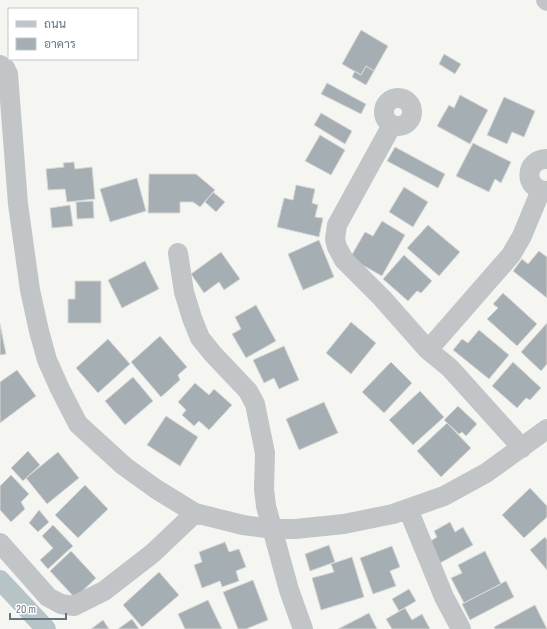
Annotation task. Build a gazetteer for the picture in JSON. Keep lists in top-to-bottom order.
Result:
{
  "legend": ["ถนน", "อาคาร"],
  "scale_bar": "20 m"
}
